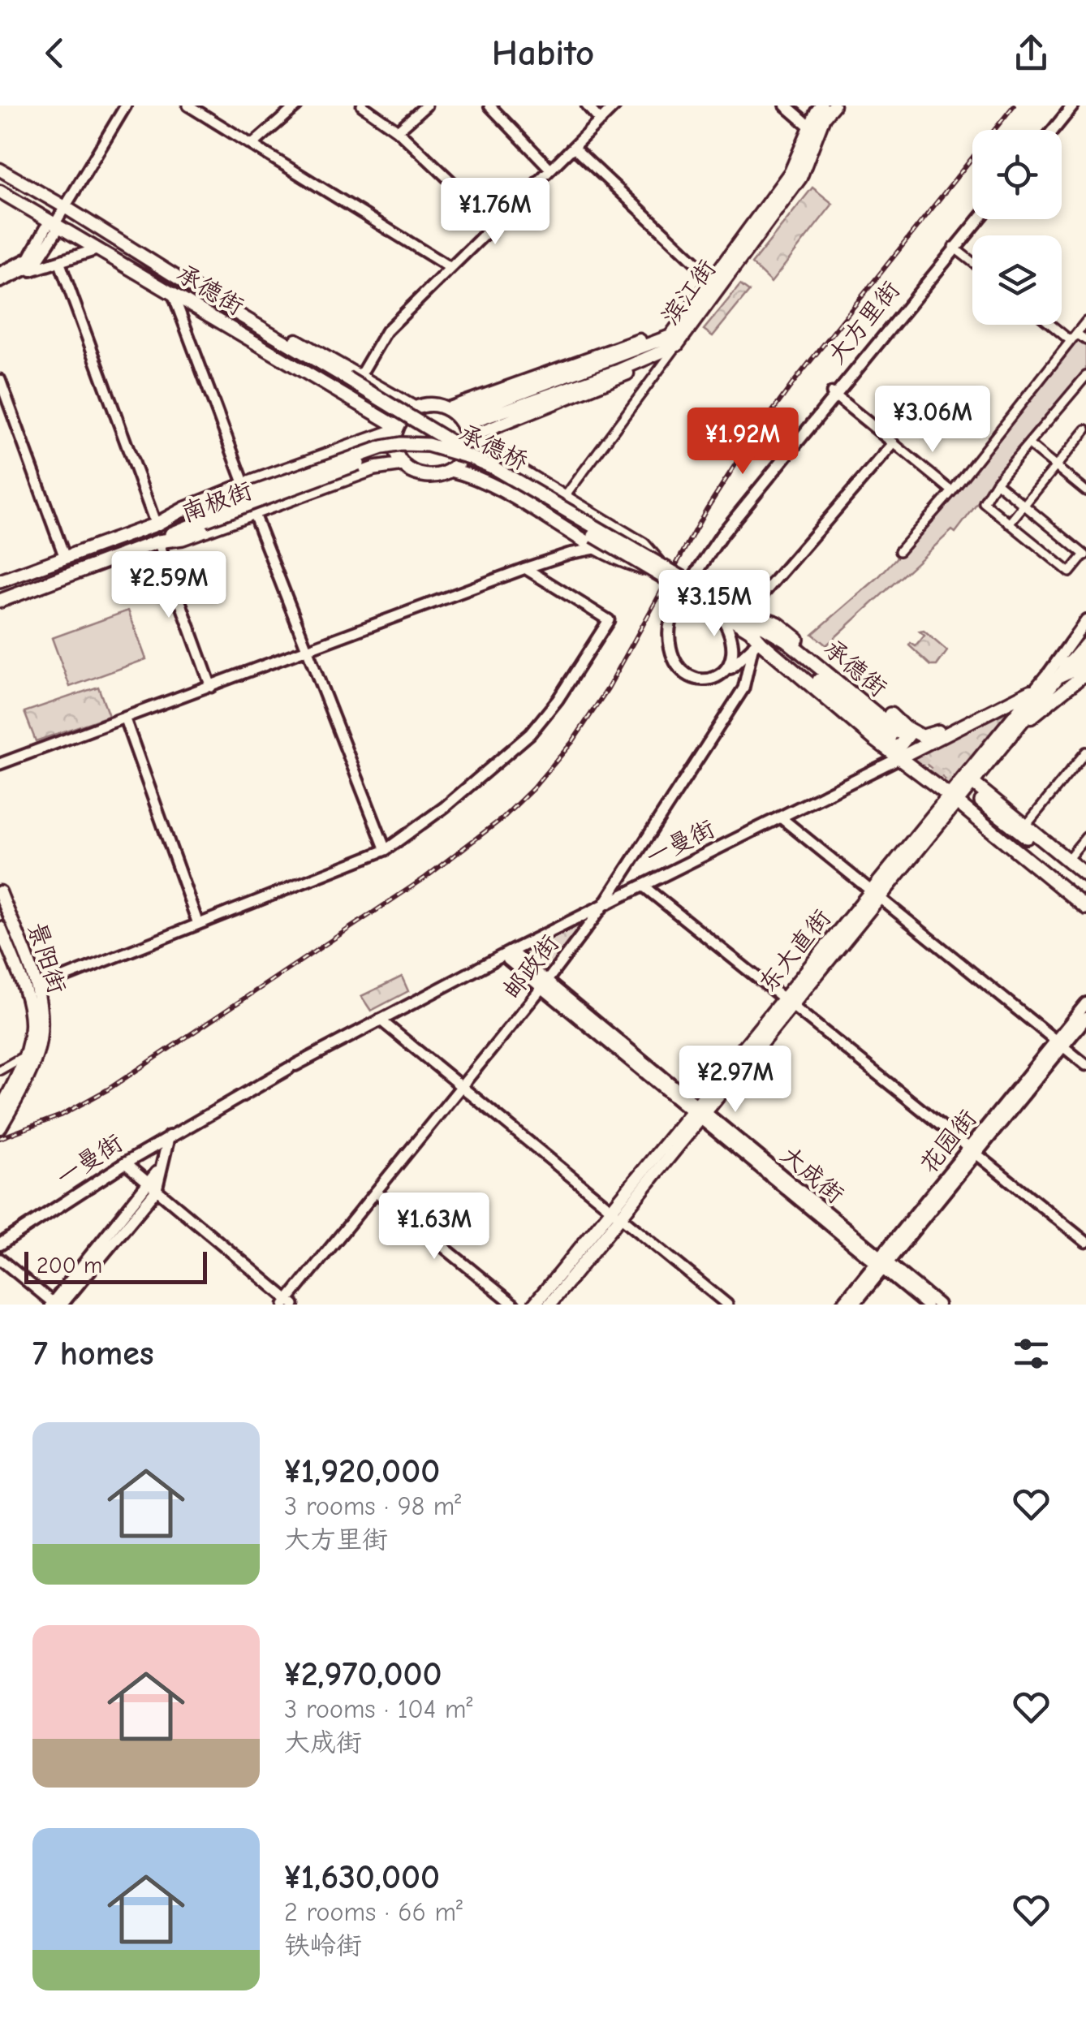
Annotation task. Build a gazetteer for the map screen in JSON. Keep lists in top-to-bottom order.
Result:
{
  "streets": {
    "highway": ["承德街", "承德桥", "南极街"],
    "main road": [
      "滨江街",
      "大方里街",
      "一曼街",
      "东大直街",
      "景阳街",
      "花园街",
      "大成街"
    ],
    "street": ["邮政街"]
  },
  "crossings": [
    ["承德街", "大方里街"],
    ["承德街", "承德桥"],
    ["承德街", "南极街"],
    ["承德街", "邮政街"],
    ["大方里街", "邮政街"],
    ["一曼街", "东大直街"],
    ["一曼街", "邮政街"],
    ["一曼街", "大成街"],
    ["东大直街", "大成街"],
    ["邮政街", "大成街"],
    ["花园街", "大成街"]
  ],
  "scale_bar": "200 m",
  "page": {
    "header": "Habito",
    "price": [
      "¥1.76M",
      "¥3.06M",
      "¥1.92M",
      "¥2.59M",
      "¥3.15M",
      "¥2.97M",
      "¥1.63M"
    ],
    "scale": "200 m",
    "heading": "7 homes",
    "list": [
      {
        "name": "¥1,920,000",
        "note": "3 rooms · 98 m² · 大方里街"
      },
      {
        "name": "¥2,970,000",
        "note": "3 rooms · 104 m² · 大成街"
      },
      {
        "name": "¥1,630,000",
        "note": "2 rooms · 66 m² · 铁岭街"
      }
    ]
  }
}
